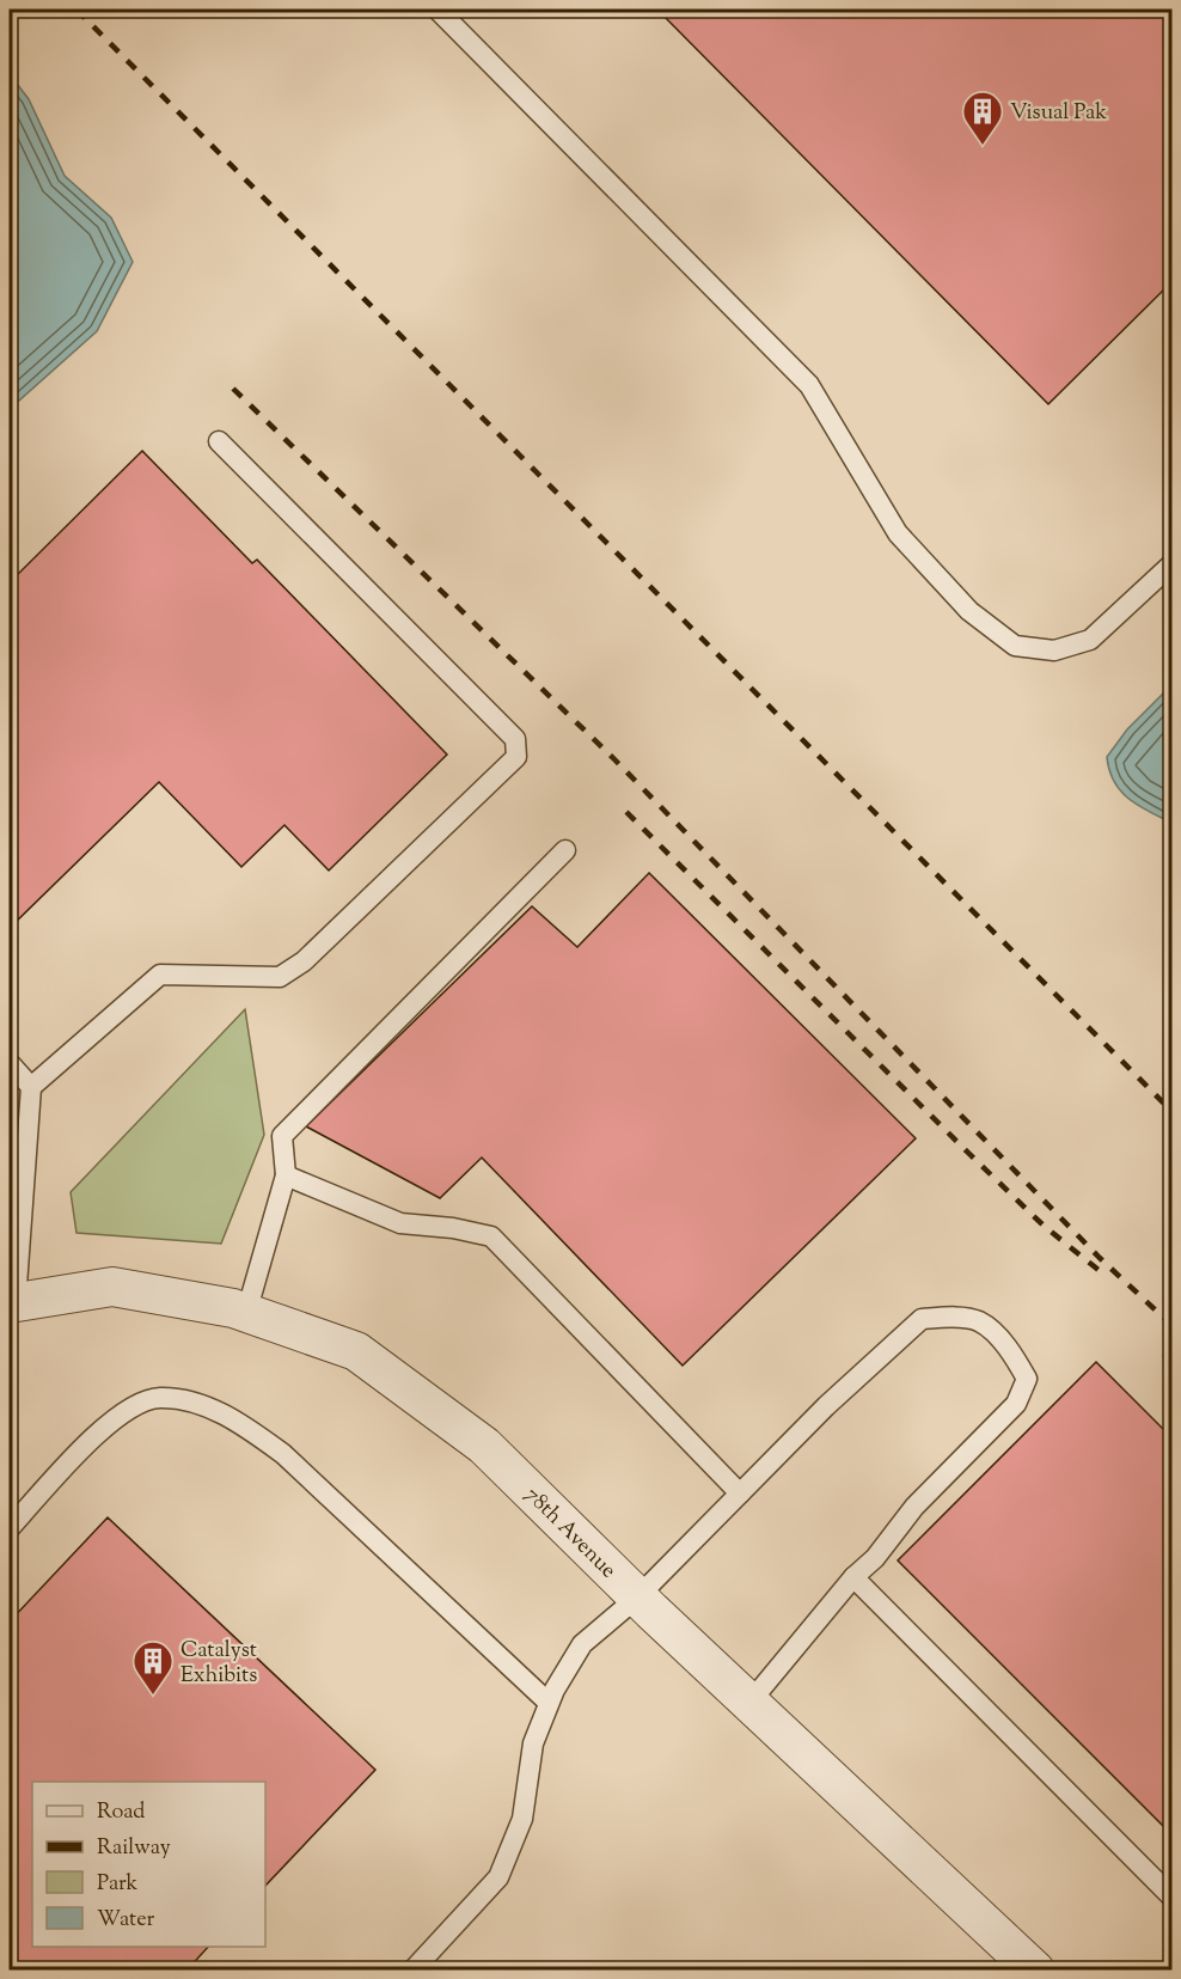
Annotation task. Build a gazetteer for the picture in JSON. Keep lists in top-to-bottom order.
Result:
{
  "streets": {
    "street": ["78th Avenue"]
  },
  "places": {
    "building": ["Visual Pak", "Catalyst Exhibits"]
  },
  "legend": [
    "Road",
    "Railway",
    "Park",
    "Water"
  ]
}
